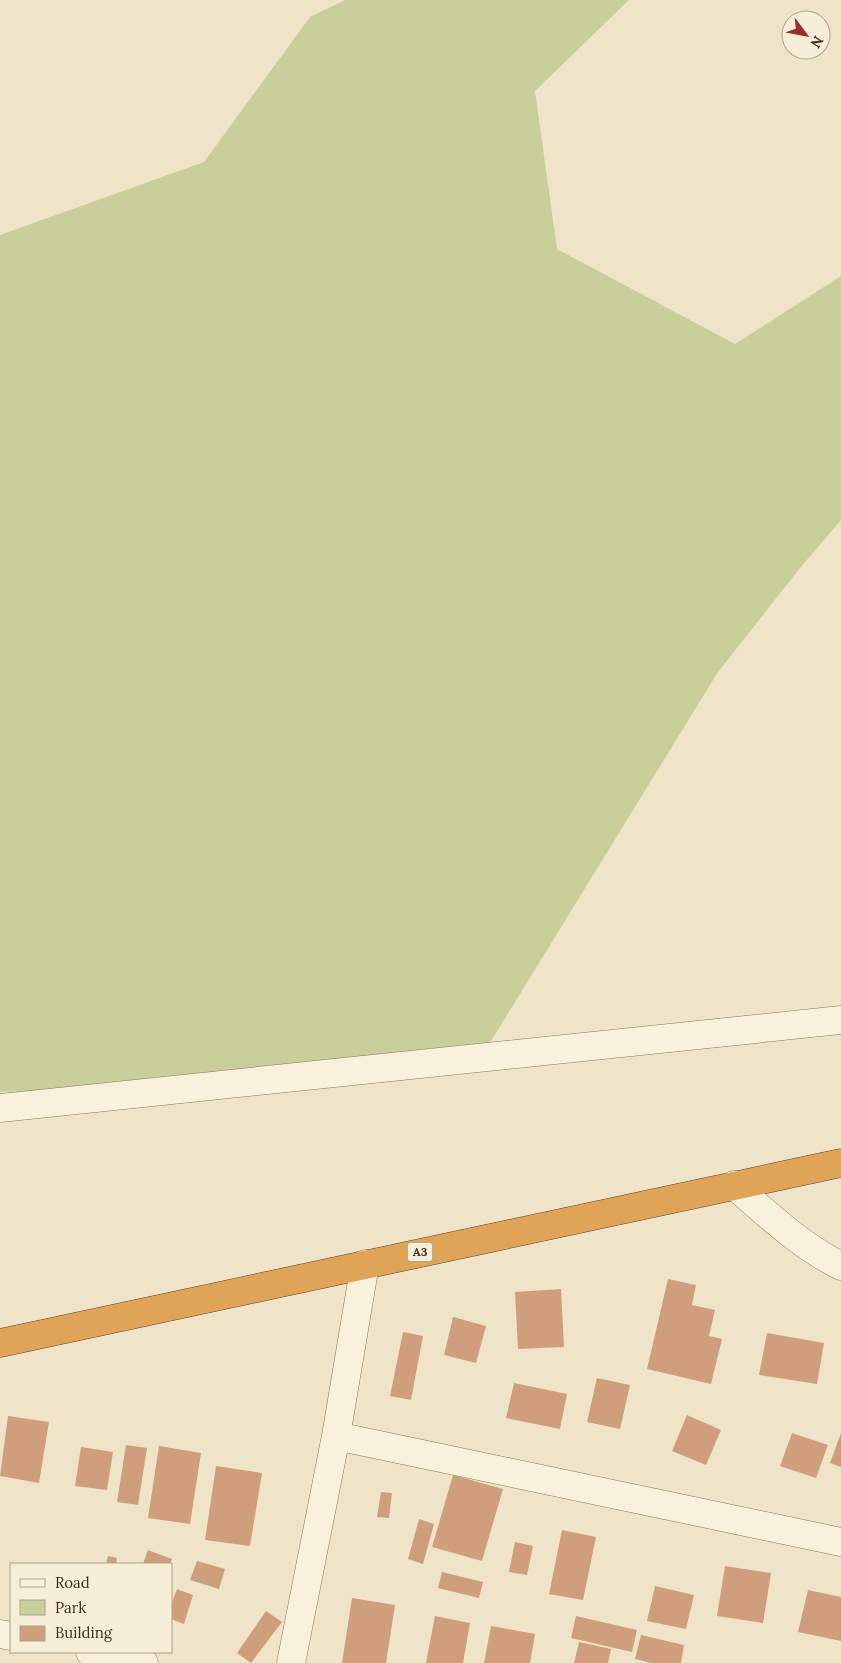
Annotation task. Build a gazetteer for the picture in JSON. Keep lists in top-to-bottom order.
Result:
{
  "streets": {
    "highway": ["A3"]
  },
  "legend": ["Road", "Park", "Building"],
  "north": "bottom right"
}
